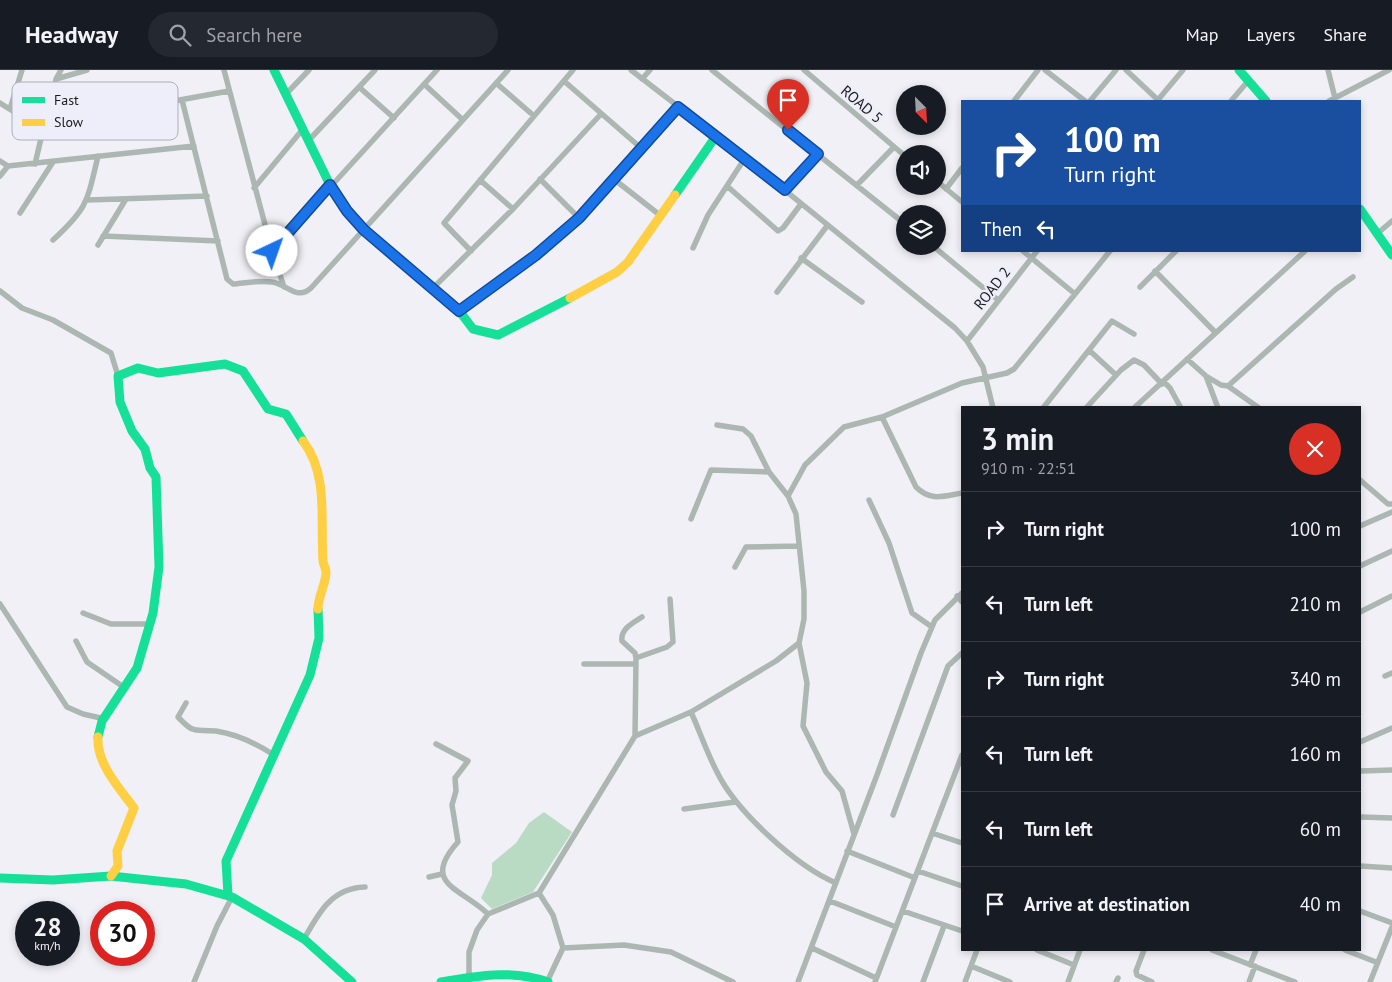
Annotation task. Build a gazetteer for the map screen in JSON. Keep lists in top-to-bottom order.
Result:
{
  "streets": {
    "street": ["ROAD 5", "ROAD 2"]
  },
  "legend": ["Fast", "Slow"],
  "north": "bottom right",
  "page": {
    "header": "Headway",
    "search": "Search here",
    "nav": ["Map", "Layers", "Share"],
    "turn": ["100 m", "Turn right"],
    "then": "Then",
    "heading": ["3 min", "910 m · 22:51"],
    "list": [
      {
        "name": "Turn right",
        "value": "100 m"
      },
      {
        "name": "Turn left",
        "value": "210 m"
      },
      {
        "name": "Turn right",
        "value": "340 m"
      },
      {
        "name": "Turn left",
        "value": "160 m"
      },
      {
        "name": "Turn left",
        "value": "60 m"
      },
      {
        "name": "Arrive at destination",
        "value": "40 m"
      }
    ],
    "speed": "28 km/h",
    "limit": "30"
  }
}
